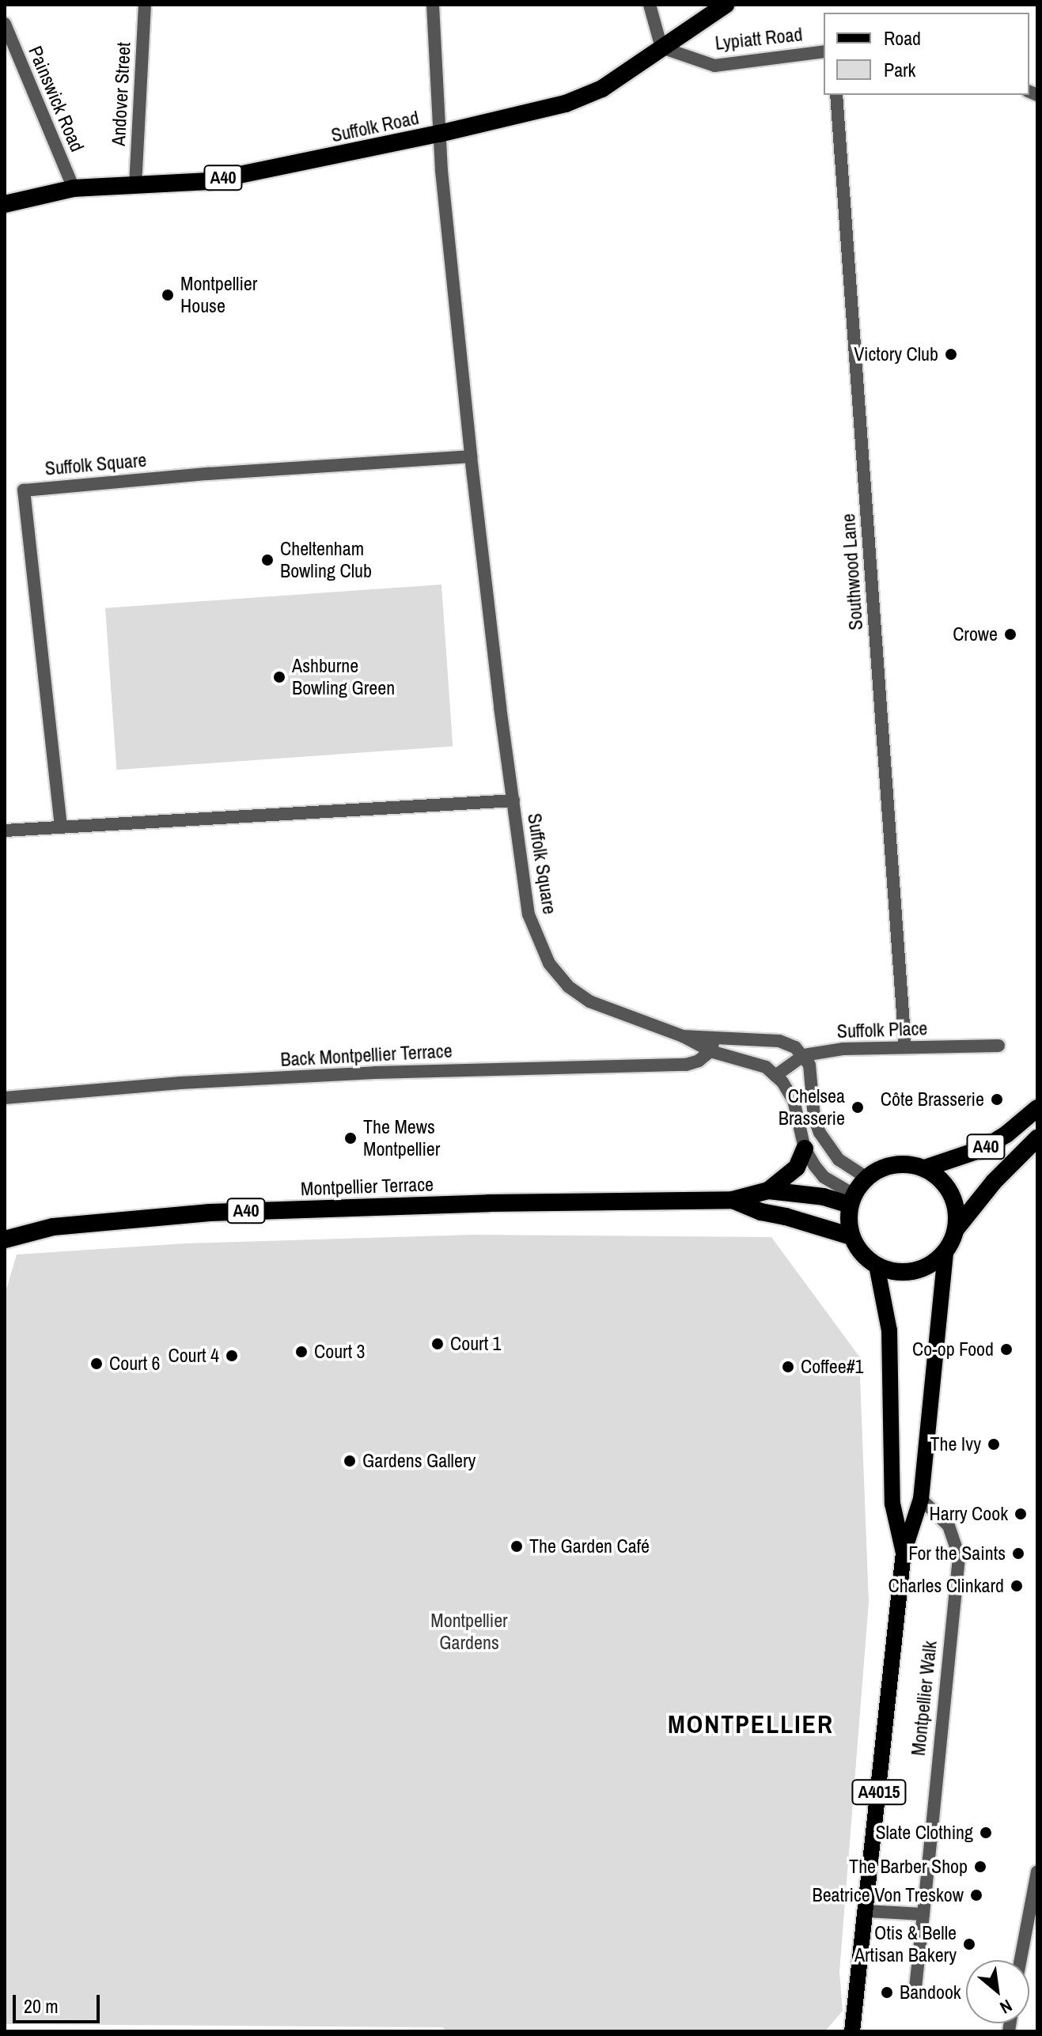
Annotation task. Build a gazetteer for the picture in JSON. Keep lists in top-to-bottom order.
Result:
{
  "streets": {
    "highway": ["Suffolk Road", "A40", "Montpellier Terrace"],
    "main road": ["Montpellier Walk", "A4015"],
    "street": [
      "Lypiatt Road",
      "Andover Street",
      "Painswick Road",
      "Suffolk Square",
      "Southwood Lane",
      "Suffolk Place",
      "Back Montpellier Terrace"
    ]
  },
  "crossings": [
    ["Lypiatt Road", "Suffolk Road"],
    ["Andover Street", "Suffolk Road"],
    ["Painswick Road", "Suffolk Road"],
    ["Suffolk Road", "Suffolk Square"],
    ["A40", "Suffolk Square"],
    ["A40", "Montpellier Terrace"],
    ["A40", "Montpellier Walk"],
    ["Suffolk Square", "Suffolk Place"],
    ["Suffolk Square", "Back Montpellier Terrace"],
    ["Suffolk Square", "Montpellier Terrace"],
    ["Suffolk Square", "Montpellier Walk"],
    ["Southwood Lane", "Suffolk Place"],
    ["Montpellier Terrace", "Montpellier Walk"]
  ],
  "districts": ["MONTPELLIER"],
  "parks": ["Montpellier Gardens"],
  "places": [
    "Montpellier House",
    "Victory Club",
    "Cheltenham Bowling Club",
    "Crowe",
    "Ashburne Bowling Green",
    "Côte Brasserie",
    "Chelsea Brasserie",
    "The Mews Montpellier",
    "Court 1",
    "Co-op Food",
    "Court 3",
    "Court 4",
    "Court 6",
    "Coffee#1",
    "The Ivy",
    "Gardens Gallery",
    "Harry Cook",
    "The Garden Café",
    "For the Saints",
    "Charles Clinkard",
    "Slate Clothing",
    "The Barber Shop",
    "Beatrice Von Treskow",
    "Otis & Belle Artisan Bakery",
    "Bandook"
  ],
  "legend": ["Road", "Park"],
  "scale_bar": "20 m",
  "north": "bottom right"
}
